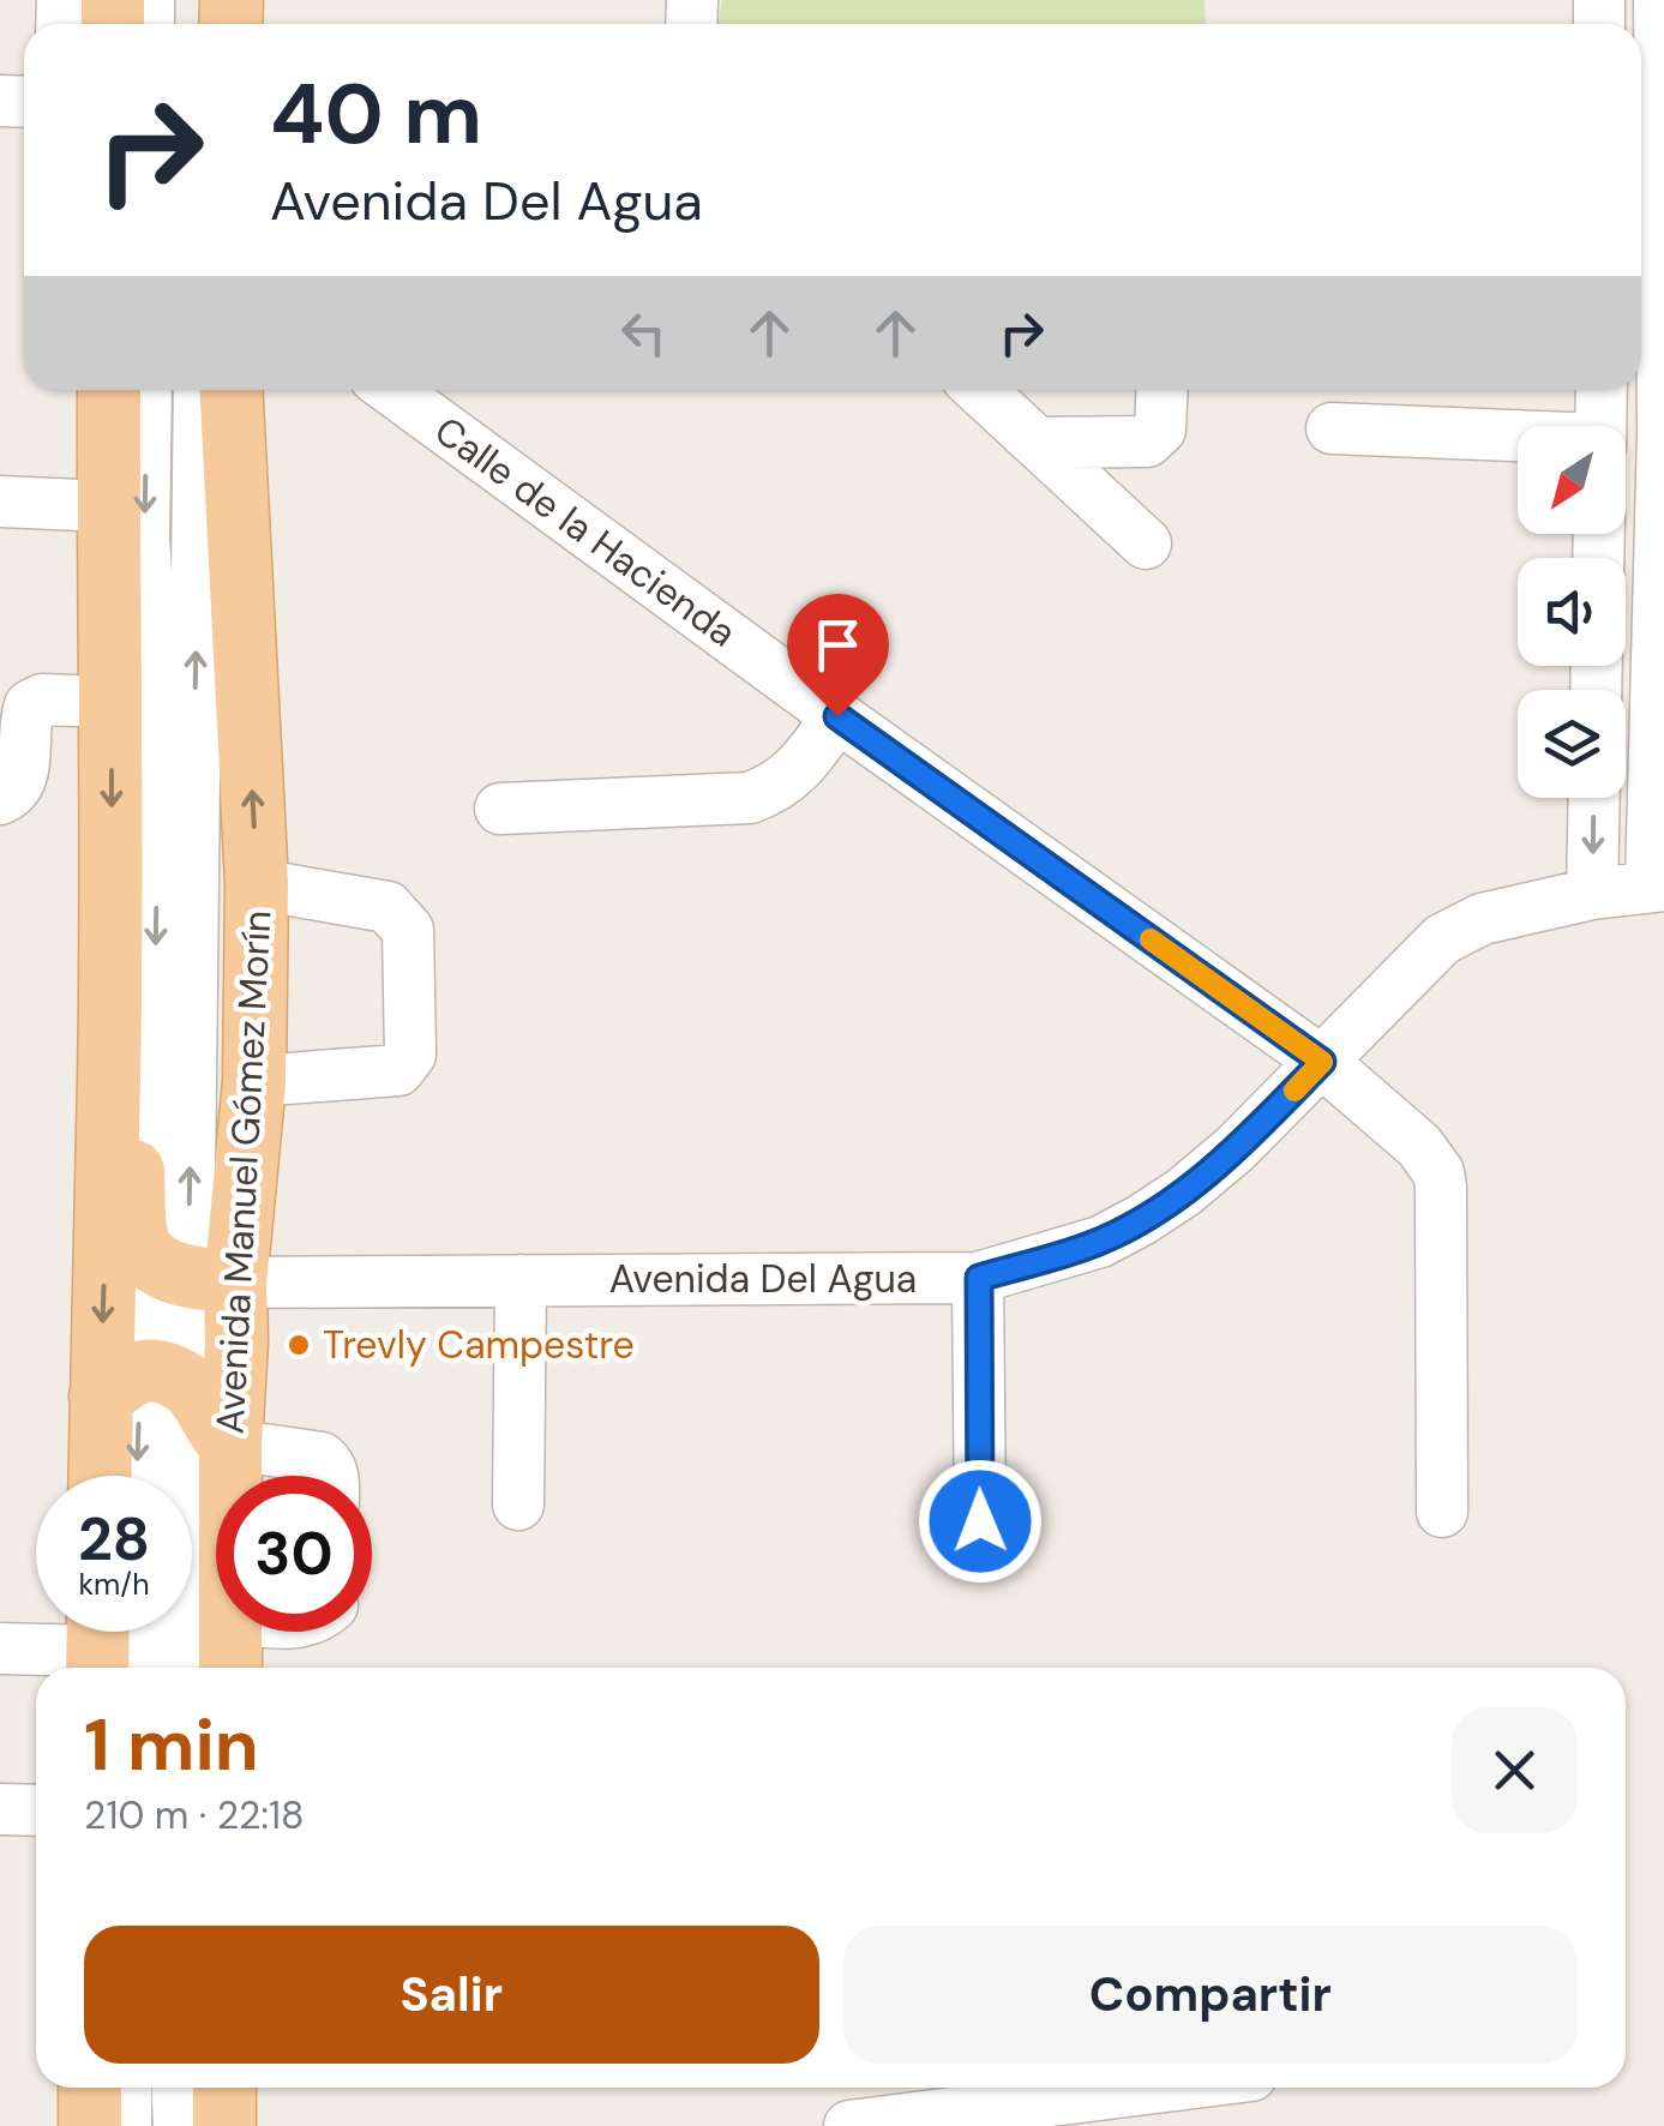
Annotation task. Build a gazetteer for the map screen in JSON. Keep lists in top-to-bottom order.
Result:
{
  "streets": {
    "main road": ["Avenida Manuel Gómez Morín"],
    "street": ["Calle de la Hacienda", "Avenida Del Agua"]
  },
  "crossings": [
    ["Calle de la Hacienda", "Avenida Del Agua"],
    ["Avenida Manuel Gómez Morín", "Avenida Del Agua"]
  ],
  "places": ["Trevly Campestre"],
  "north": "bottom left",
  "page": {
    "turn": ["40 m", "Avenida Del Agua"],
    "speed": "28 km/h",
    "limit": "30",
    "heading": ["1 min", "210 m · 22:18"],
    "buttons": ["Salir", "Compartir"]
  }
}
